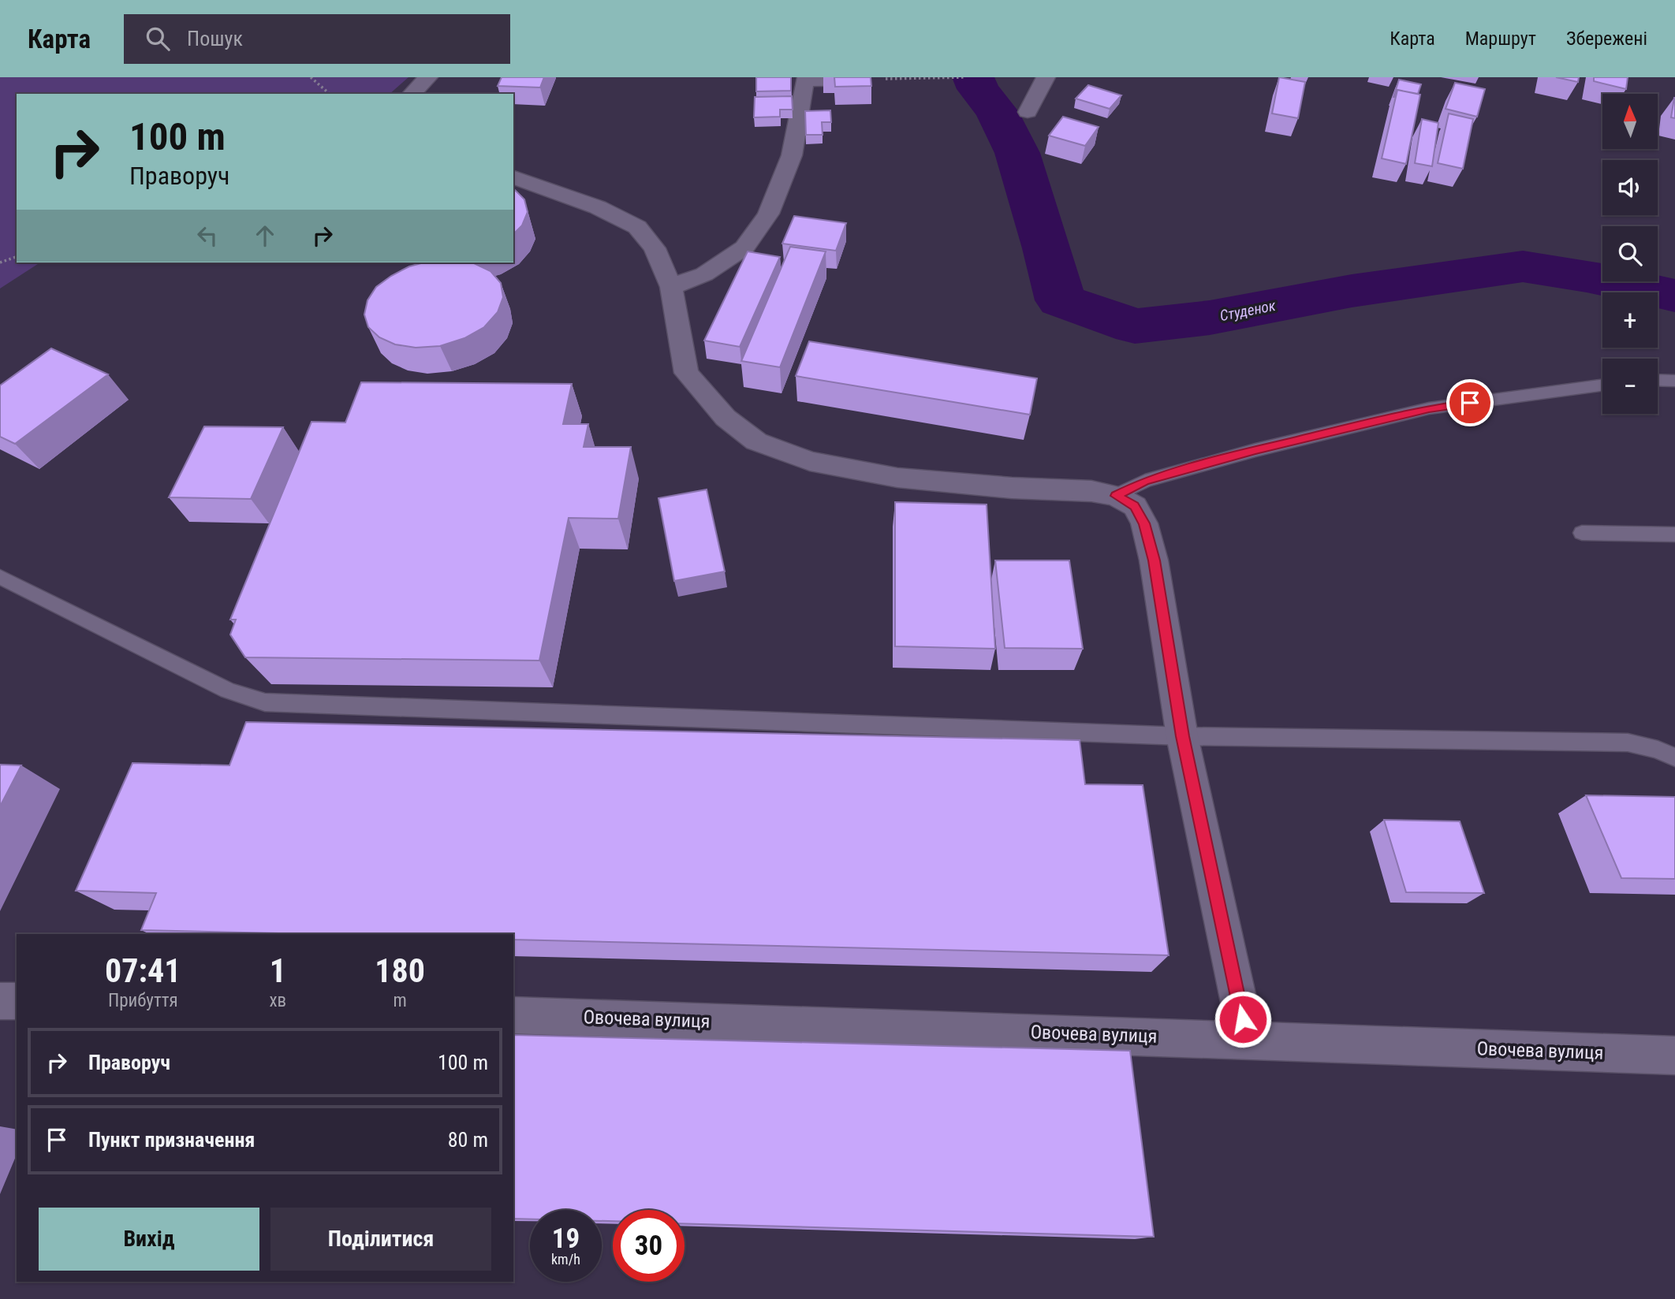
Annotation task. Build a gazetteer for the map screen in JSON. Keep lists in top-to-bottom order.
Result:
{
  "streets": {
    "street": ["Овочева вулиця"]
  },
  "water": ["Студенок"],
  "north": "top",
  "page": {
    "header": "Карта",
    "search": "Пошук",
    "nav": ["Карта", "Маршрут", "Збережені"],
    "map_buttons": ["+", "−"],
    "turn": ["100 m", "Праворуч"],
    "eta": [
      "07:41",
      "Прибуття",
      "1",
      "хв",
      "180",
      "m"
    ],
    "list": [
      {
        "name": "Праворуч",
        "value": "100 m"
      },
      {
        "name": "Пункт призначення",
        "value": "80 m"
      }
    ],
    "buttons": ["Вихід", "Поділитися"],
    "speed": "19 km/h",
    "limit": "30"
  }
}
